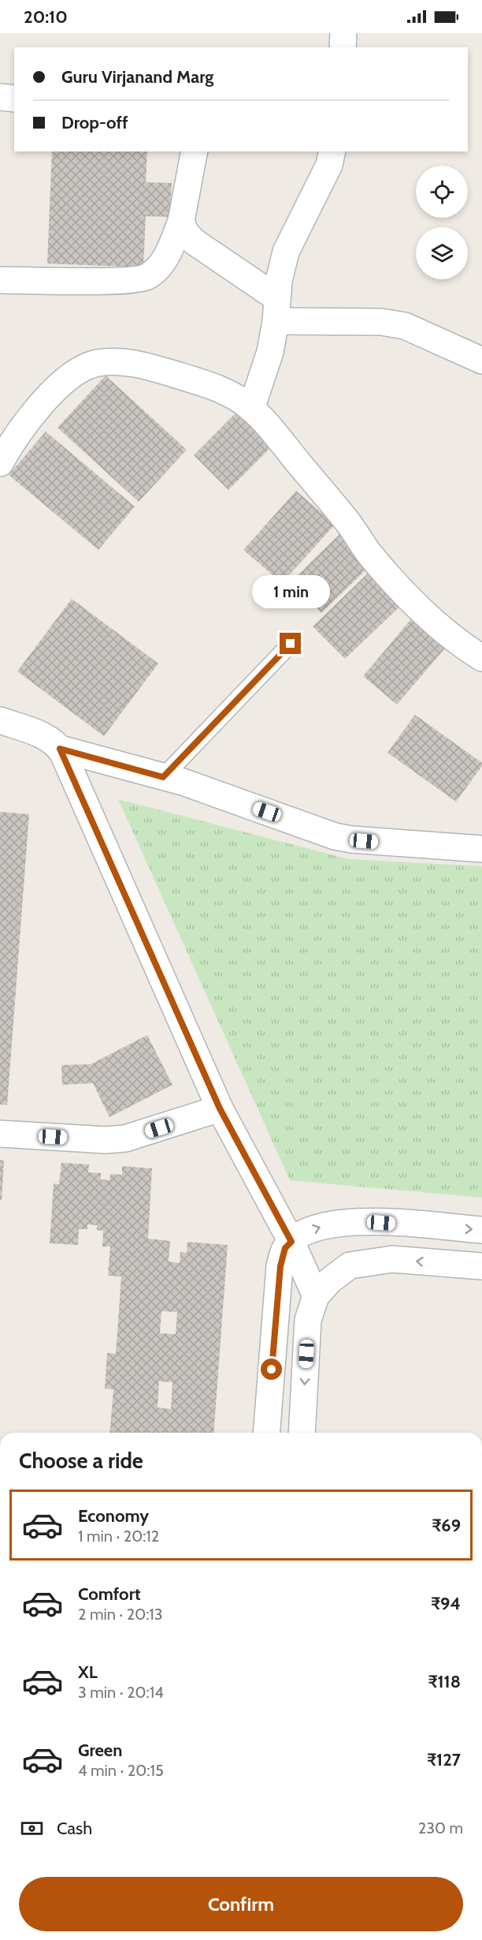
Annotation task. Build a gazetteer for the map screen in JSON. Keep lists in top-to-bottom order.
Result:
{
  "page": {
    "status": "20:10",
    "banner": ["Guru Virjanand Marg", "Drop-off"],
    "bubble": "1 min",
    "heading": "Choose a ride",
    "list": [
      {
        "name": "Economy",
        "note": "1 min · 20:12",
        "value": "₹69"
      },
      {
        "name": "Comfort",
        "note": "2 min · 20:13",
        "value": "₹94"
      },
      {
        "name": "XL",
        "note": "3 min · 20:14",
        "value": "₹118"
      },
      {
        "name": "Green",
        "note": "4 min · 20:15",
        "value": "₹127"
      }
    ],
    "pay": ["Cash", "230 m"],
    "buttons": "Confirm"
  }
}
